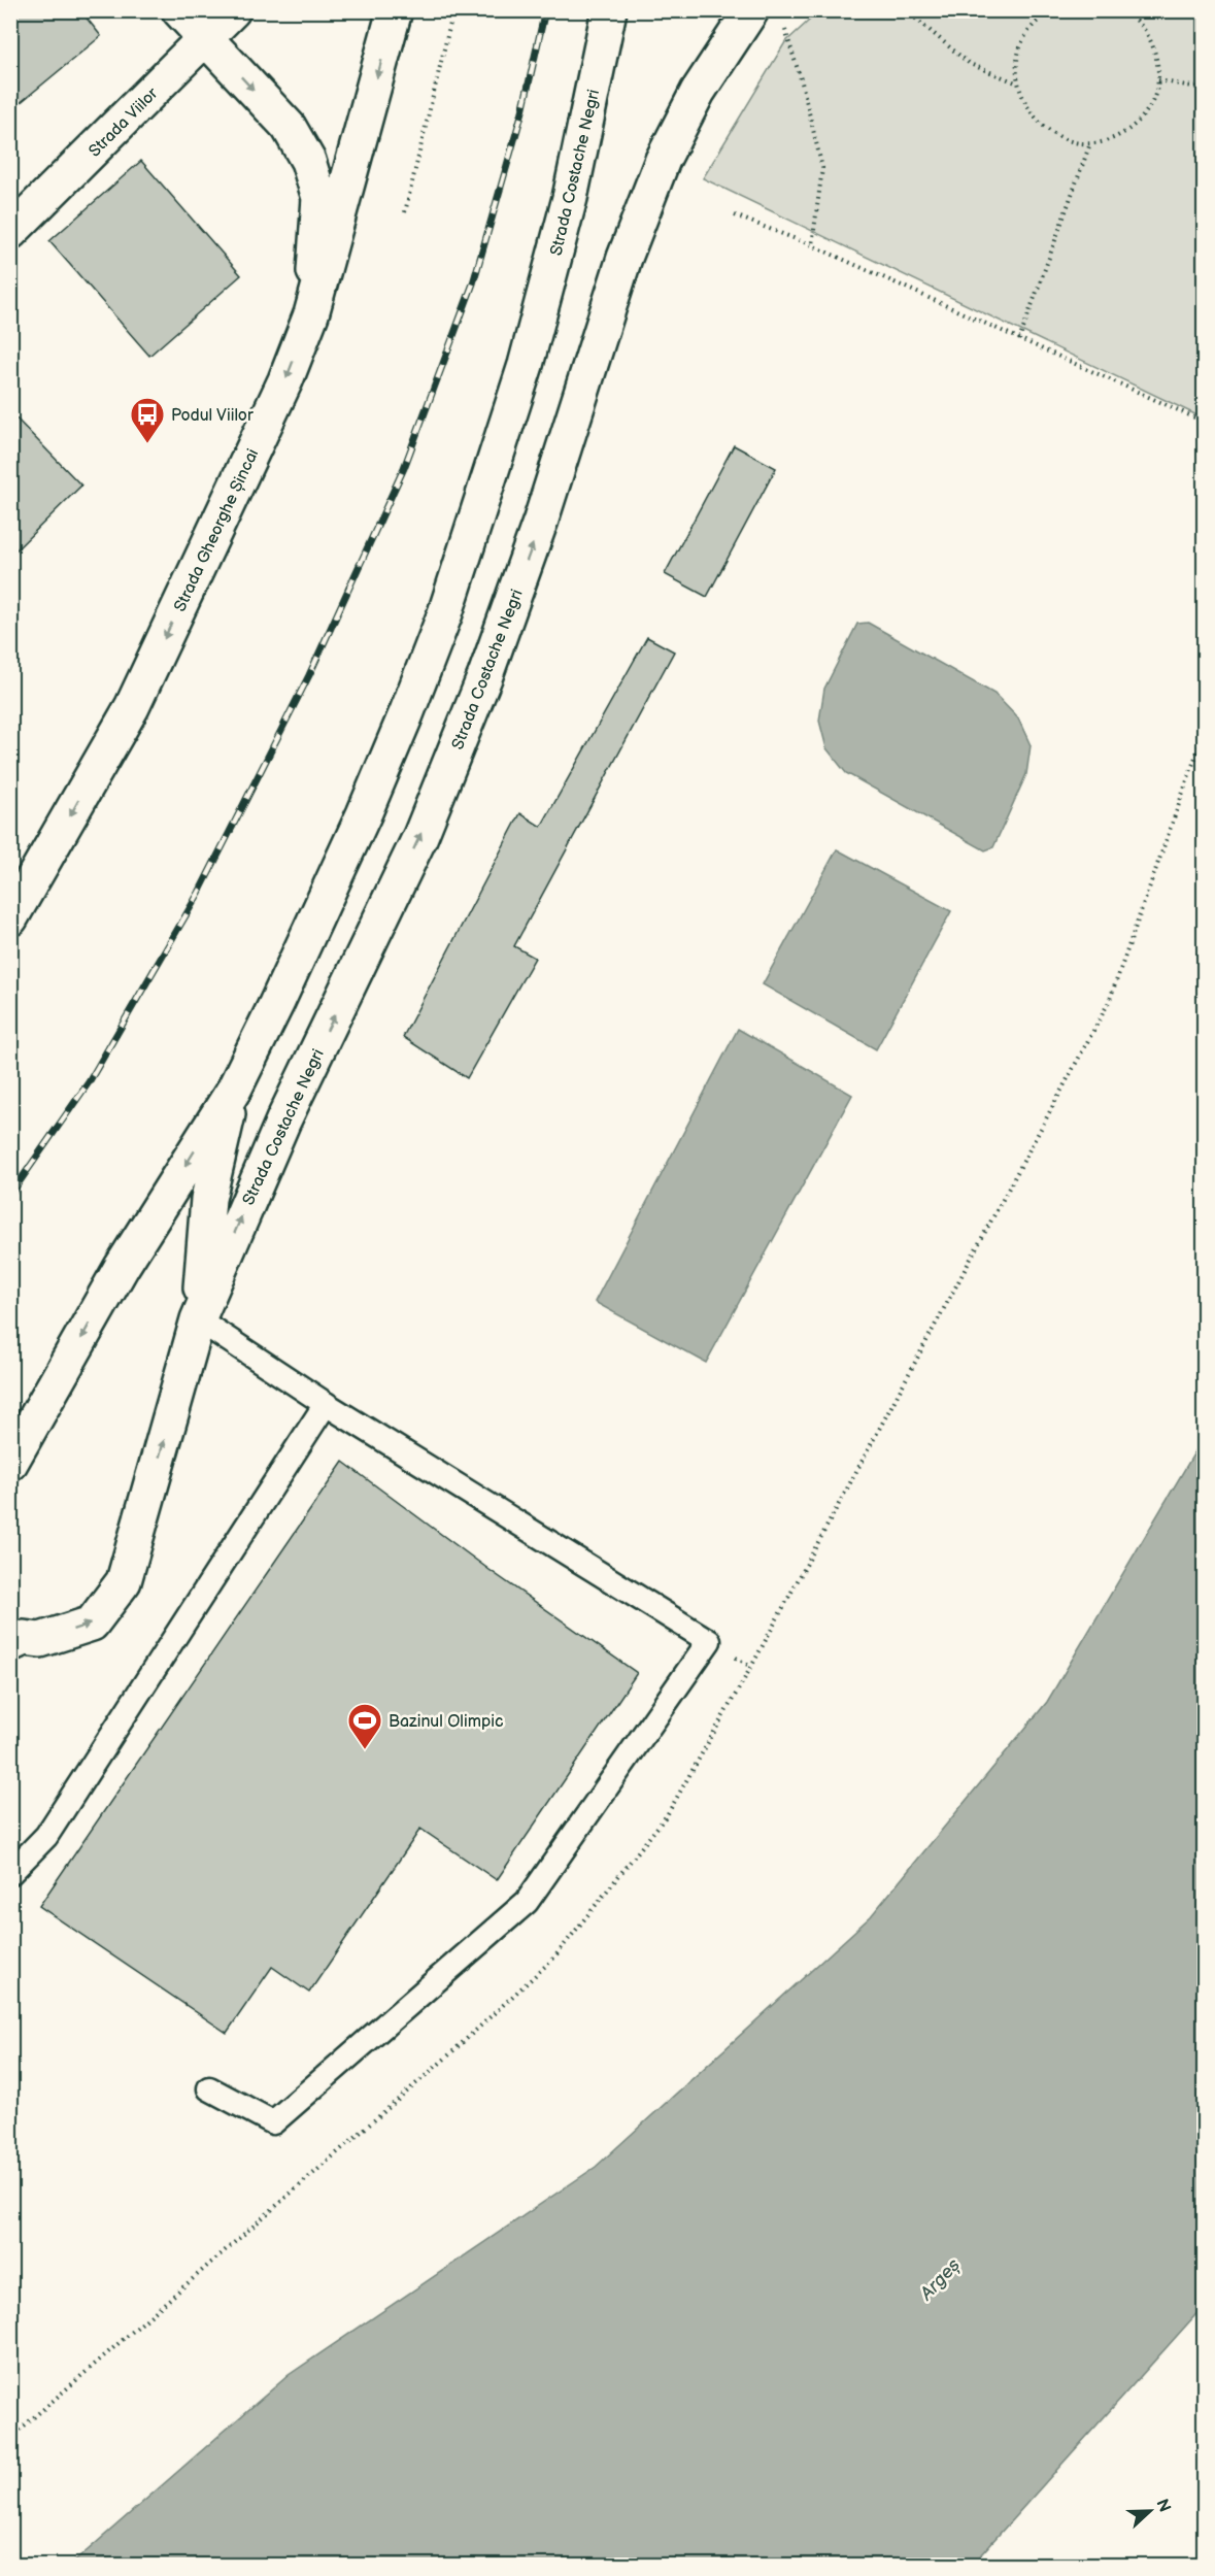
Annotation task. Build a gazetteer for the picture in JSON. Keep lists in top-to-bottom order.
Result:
{
  "streets": {
    "main road": ["Strada Viilor", "Strada Costache Negri", "Strada Gheorghe Șincai"]
  },
  "one_way": ["Strada Gheorghe Șincai"],
  "water": ["Argeș"],
  "places": {
    "bus stop": ["Podul Viilor"],
    "sports": ["Bazinul Olimpic"]
  },
  "north": "right"
}
